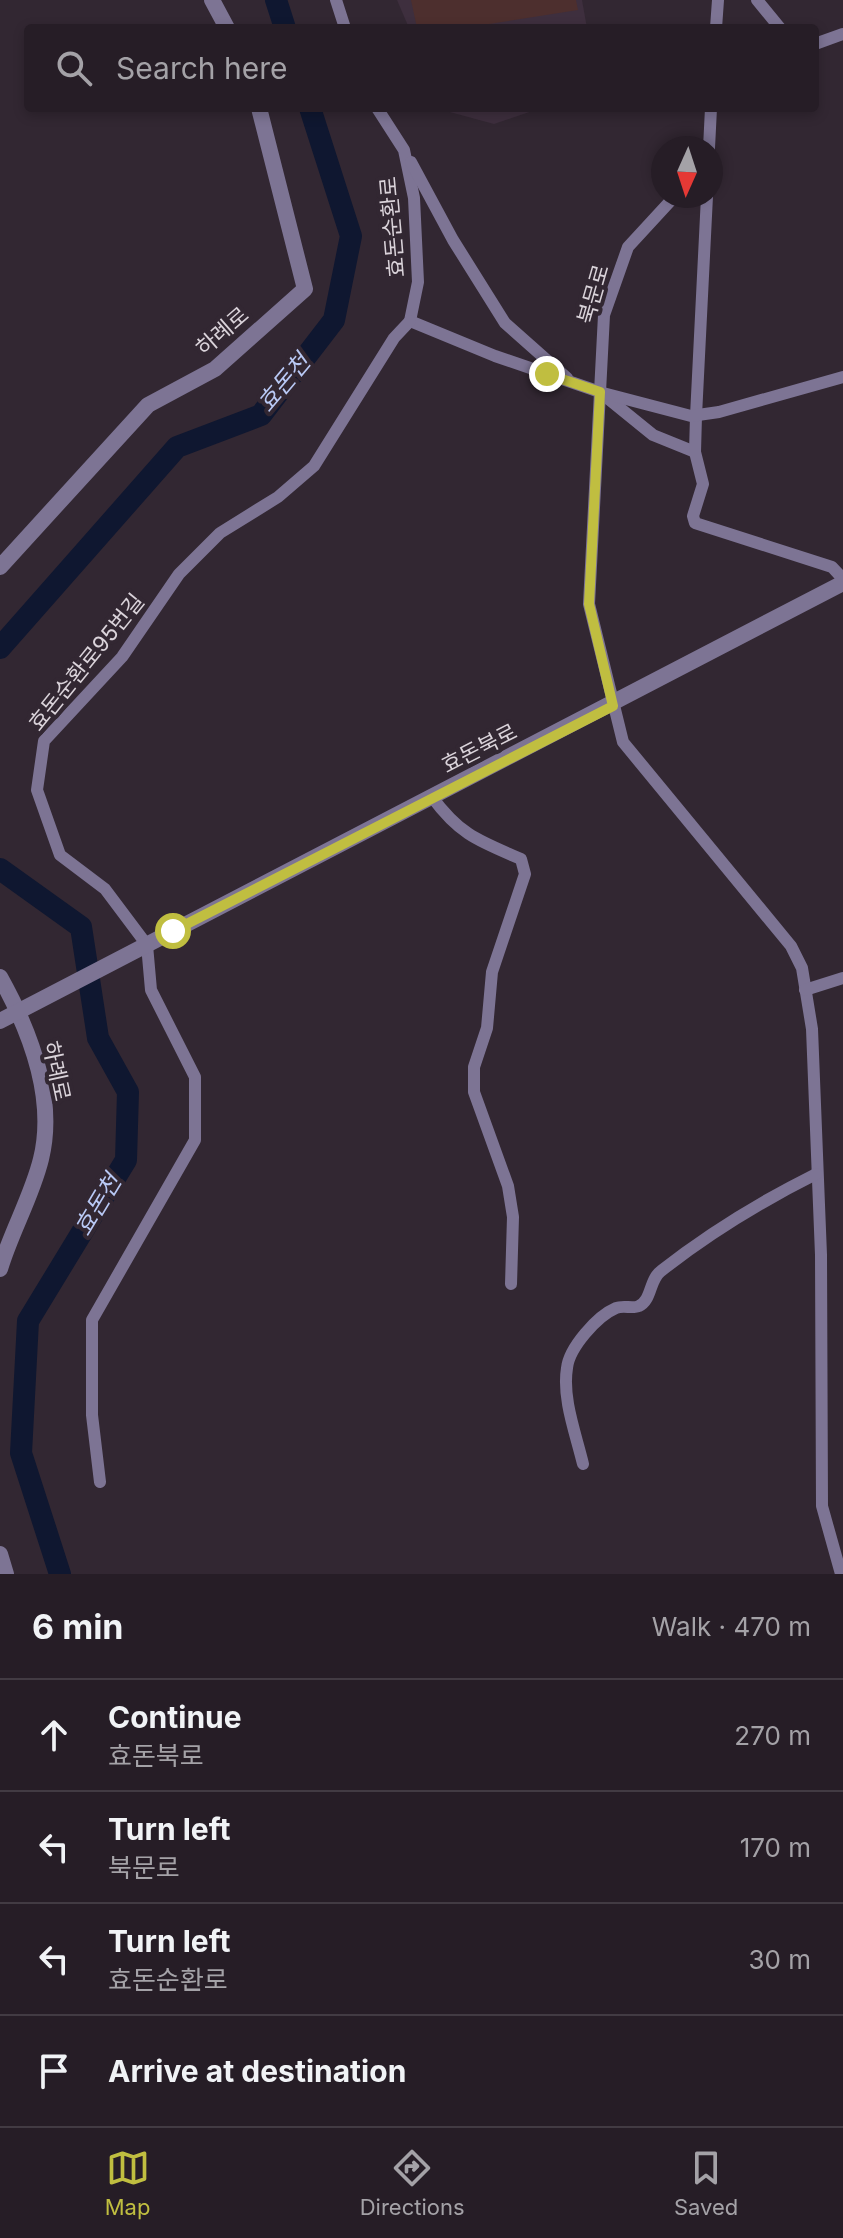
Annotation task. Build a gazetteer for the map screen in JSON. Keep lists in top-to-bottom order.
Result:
{
  "streets": {
    "street": [
      "효돈순환로",
      "북문로",
      "하례로",
      "효돈순환로95번길",
      "효돈북로"
    ]
  },
  "crossings": [
    ["효돈순환로", "효돈순환로95번길"],
    ["북문로", "효돈북로"],
    ["하례로", "효돈북로"],
    ["효돈순환로95번길", "효돈북로"]
  ],
  "water": ["효돈천"],
  "north": "bottom",
  "page": {
    "search": "Search here",
    "heading": ["6 min", "Walk · 470 m"],
    "list": [
      ["Continue", "효돈북로", "270 m"],
      ["Turn left", "북문로", "170 m"],
      ["Turn left", "효돈순환로", "30 m"],
      "Arrive at destination"
    ],
    "nav": ["Map", "Directions", "Saved"]
  }
}
